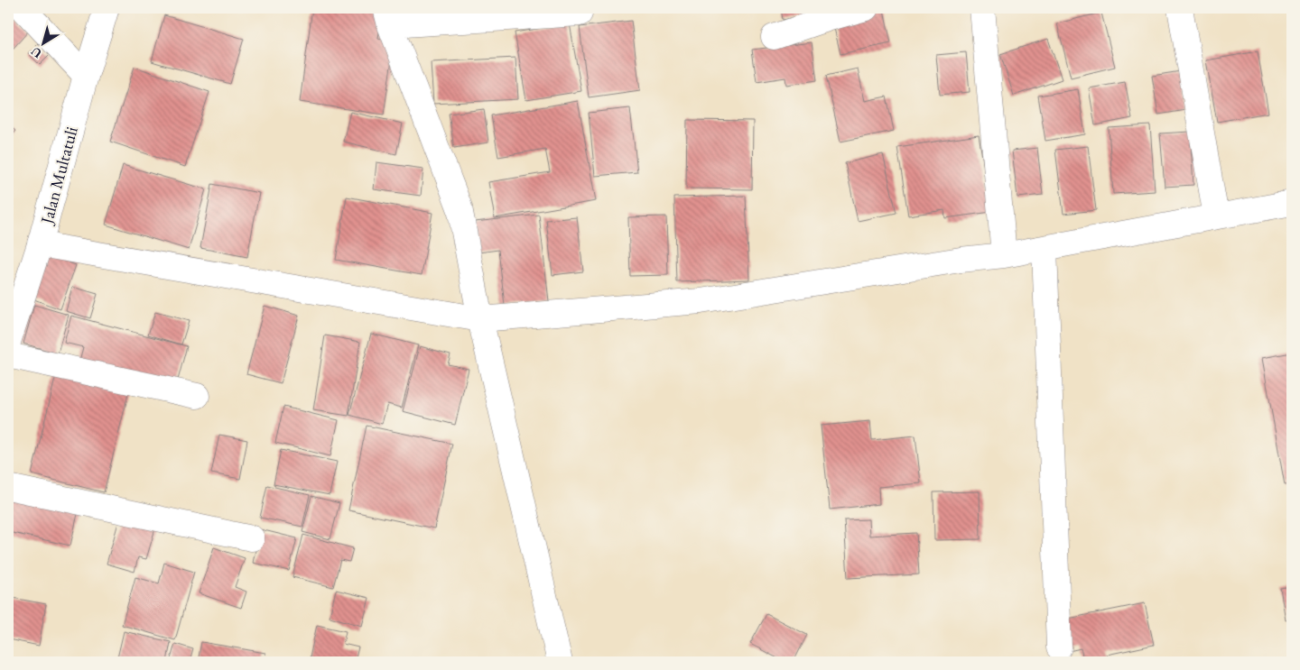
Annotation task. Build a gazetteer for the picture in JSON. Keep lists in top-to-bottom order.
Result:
{
  "streets": {
    "street": ["Jalan Multatuli"]
  },
  "north": "bottom left"
}
